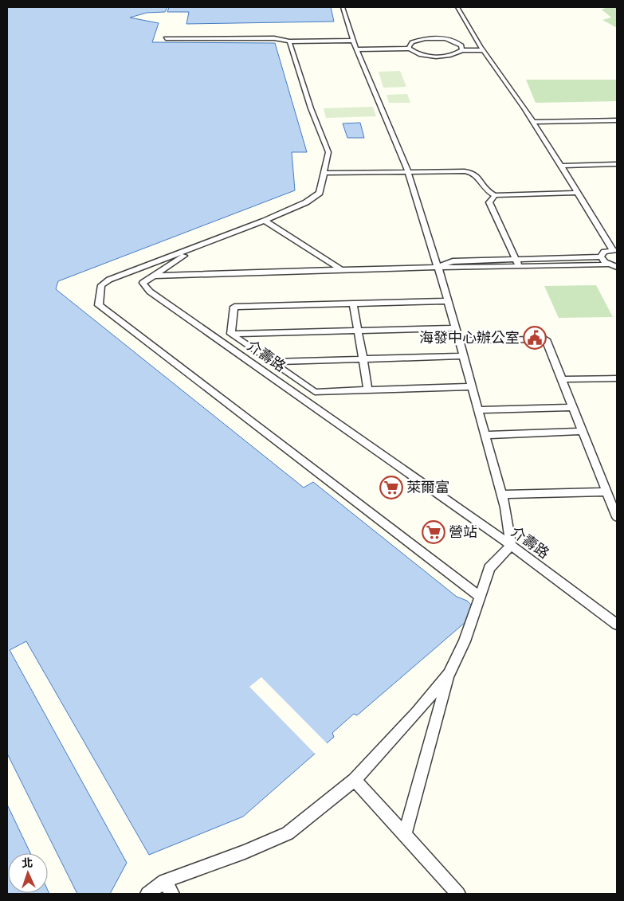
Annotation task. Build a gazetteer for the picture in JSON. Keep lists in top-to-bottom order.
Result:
{
  "streets": {
    "street": ["介壽路"]
  },
  "places": {
    "public building": ["海發中心辦公室"],
    "supermarket": ["萊爾富", "營站"]
  },
  "north": "top"
}
